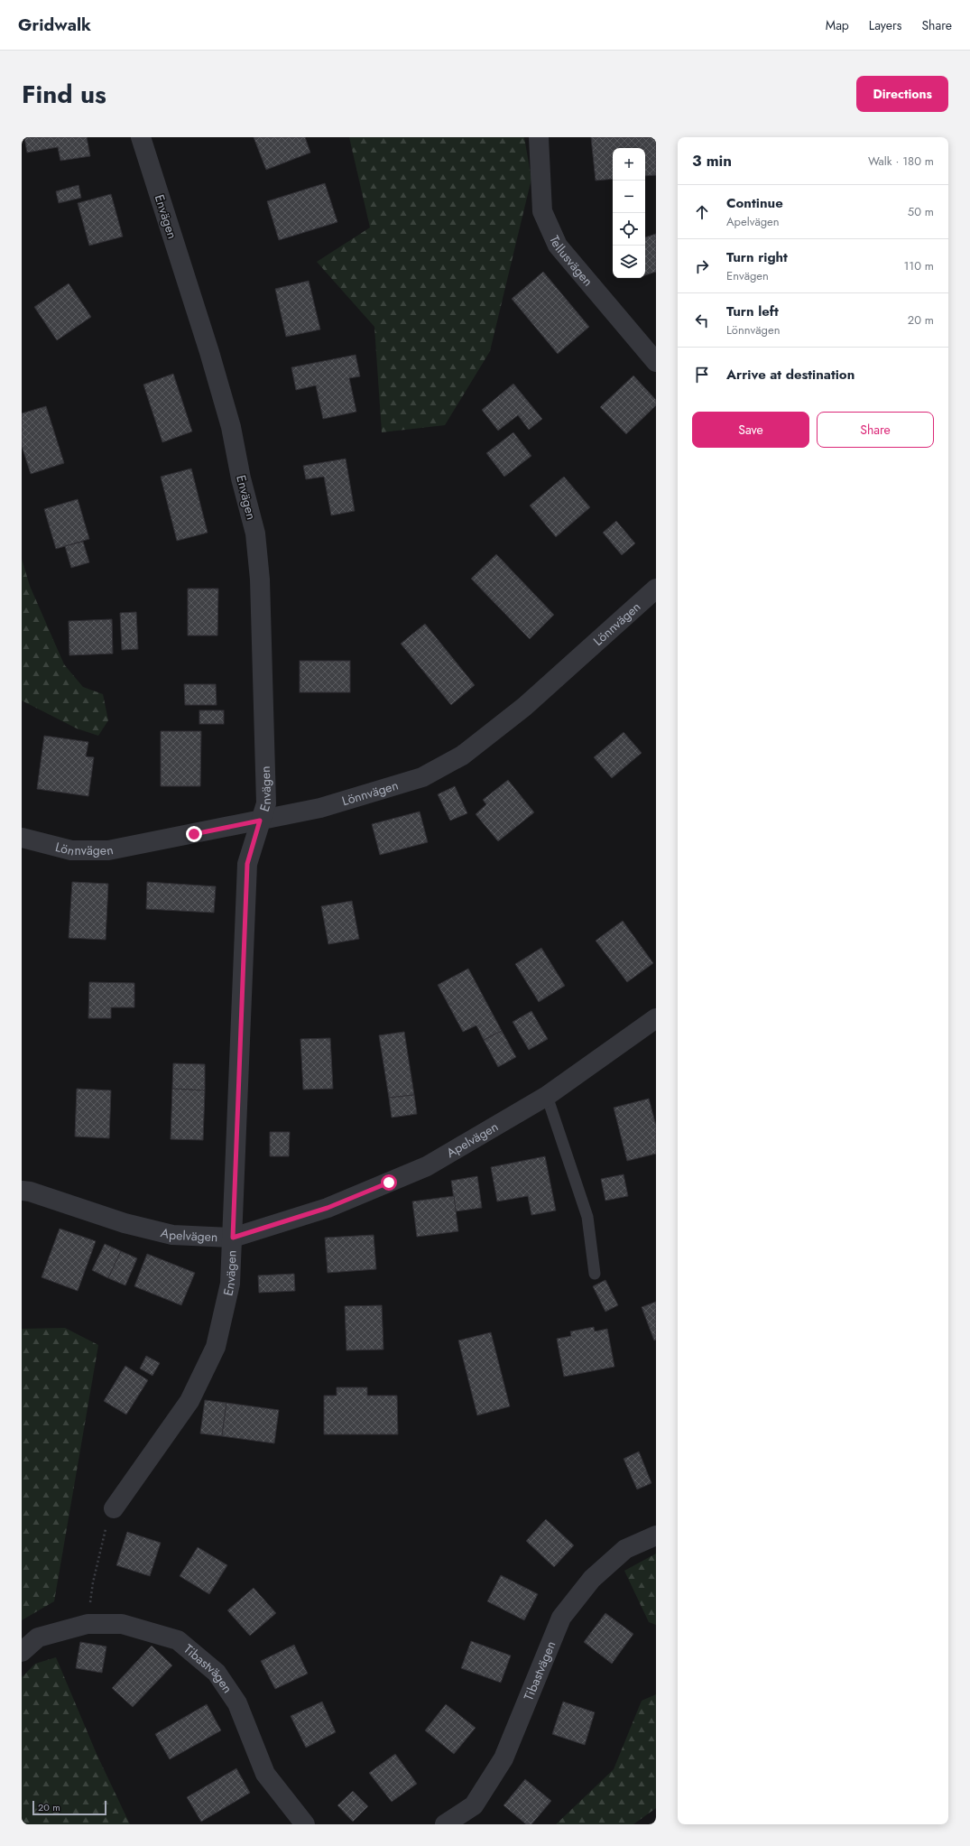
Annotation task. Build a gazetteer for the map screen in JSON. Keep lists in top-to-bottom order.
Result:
{
  "streets": {
    "street": [
      "Envägen",
      "Tellusvägen",
      "Lönnvägen",
      "Apelvägen",
      "Tibastvägen"
    ]
  },
  "crossings": [
    ["Envägen", "Lönnvägen"],
    ["Envägen", "Apelvägen"]
  ],
  "scale_bar": "20 m",
  "page": {
    "header": "Gridwalk",
    "nav": ["Map", "Layers", "Share"],
    "title": "Find us",
    "buttons": [
      "Directions",
      ["Save", "Share"]
    ],
    "heading": ["3 min", "Walk · 180 m"],
    "map_buttons": ["+", "−"],
    "list": [
      ["Continue", "Apelvägen", "50 m"],
      ["Turn right", "Envägen", "110 m"],
      ["Turn left", "Lönnvägen", "20 m"],
      "Arrive at destination"
    ],
    "scale": "20 m"
  }
}
